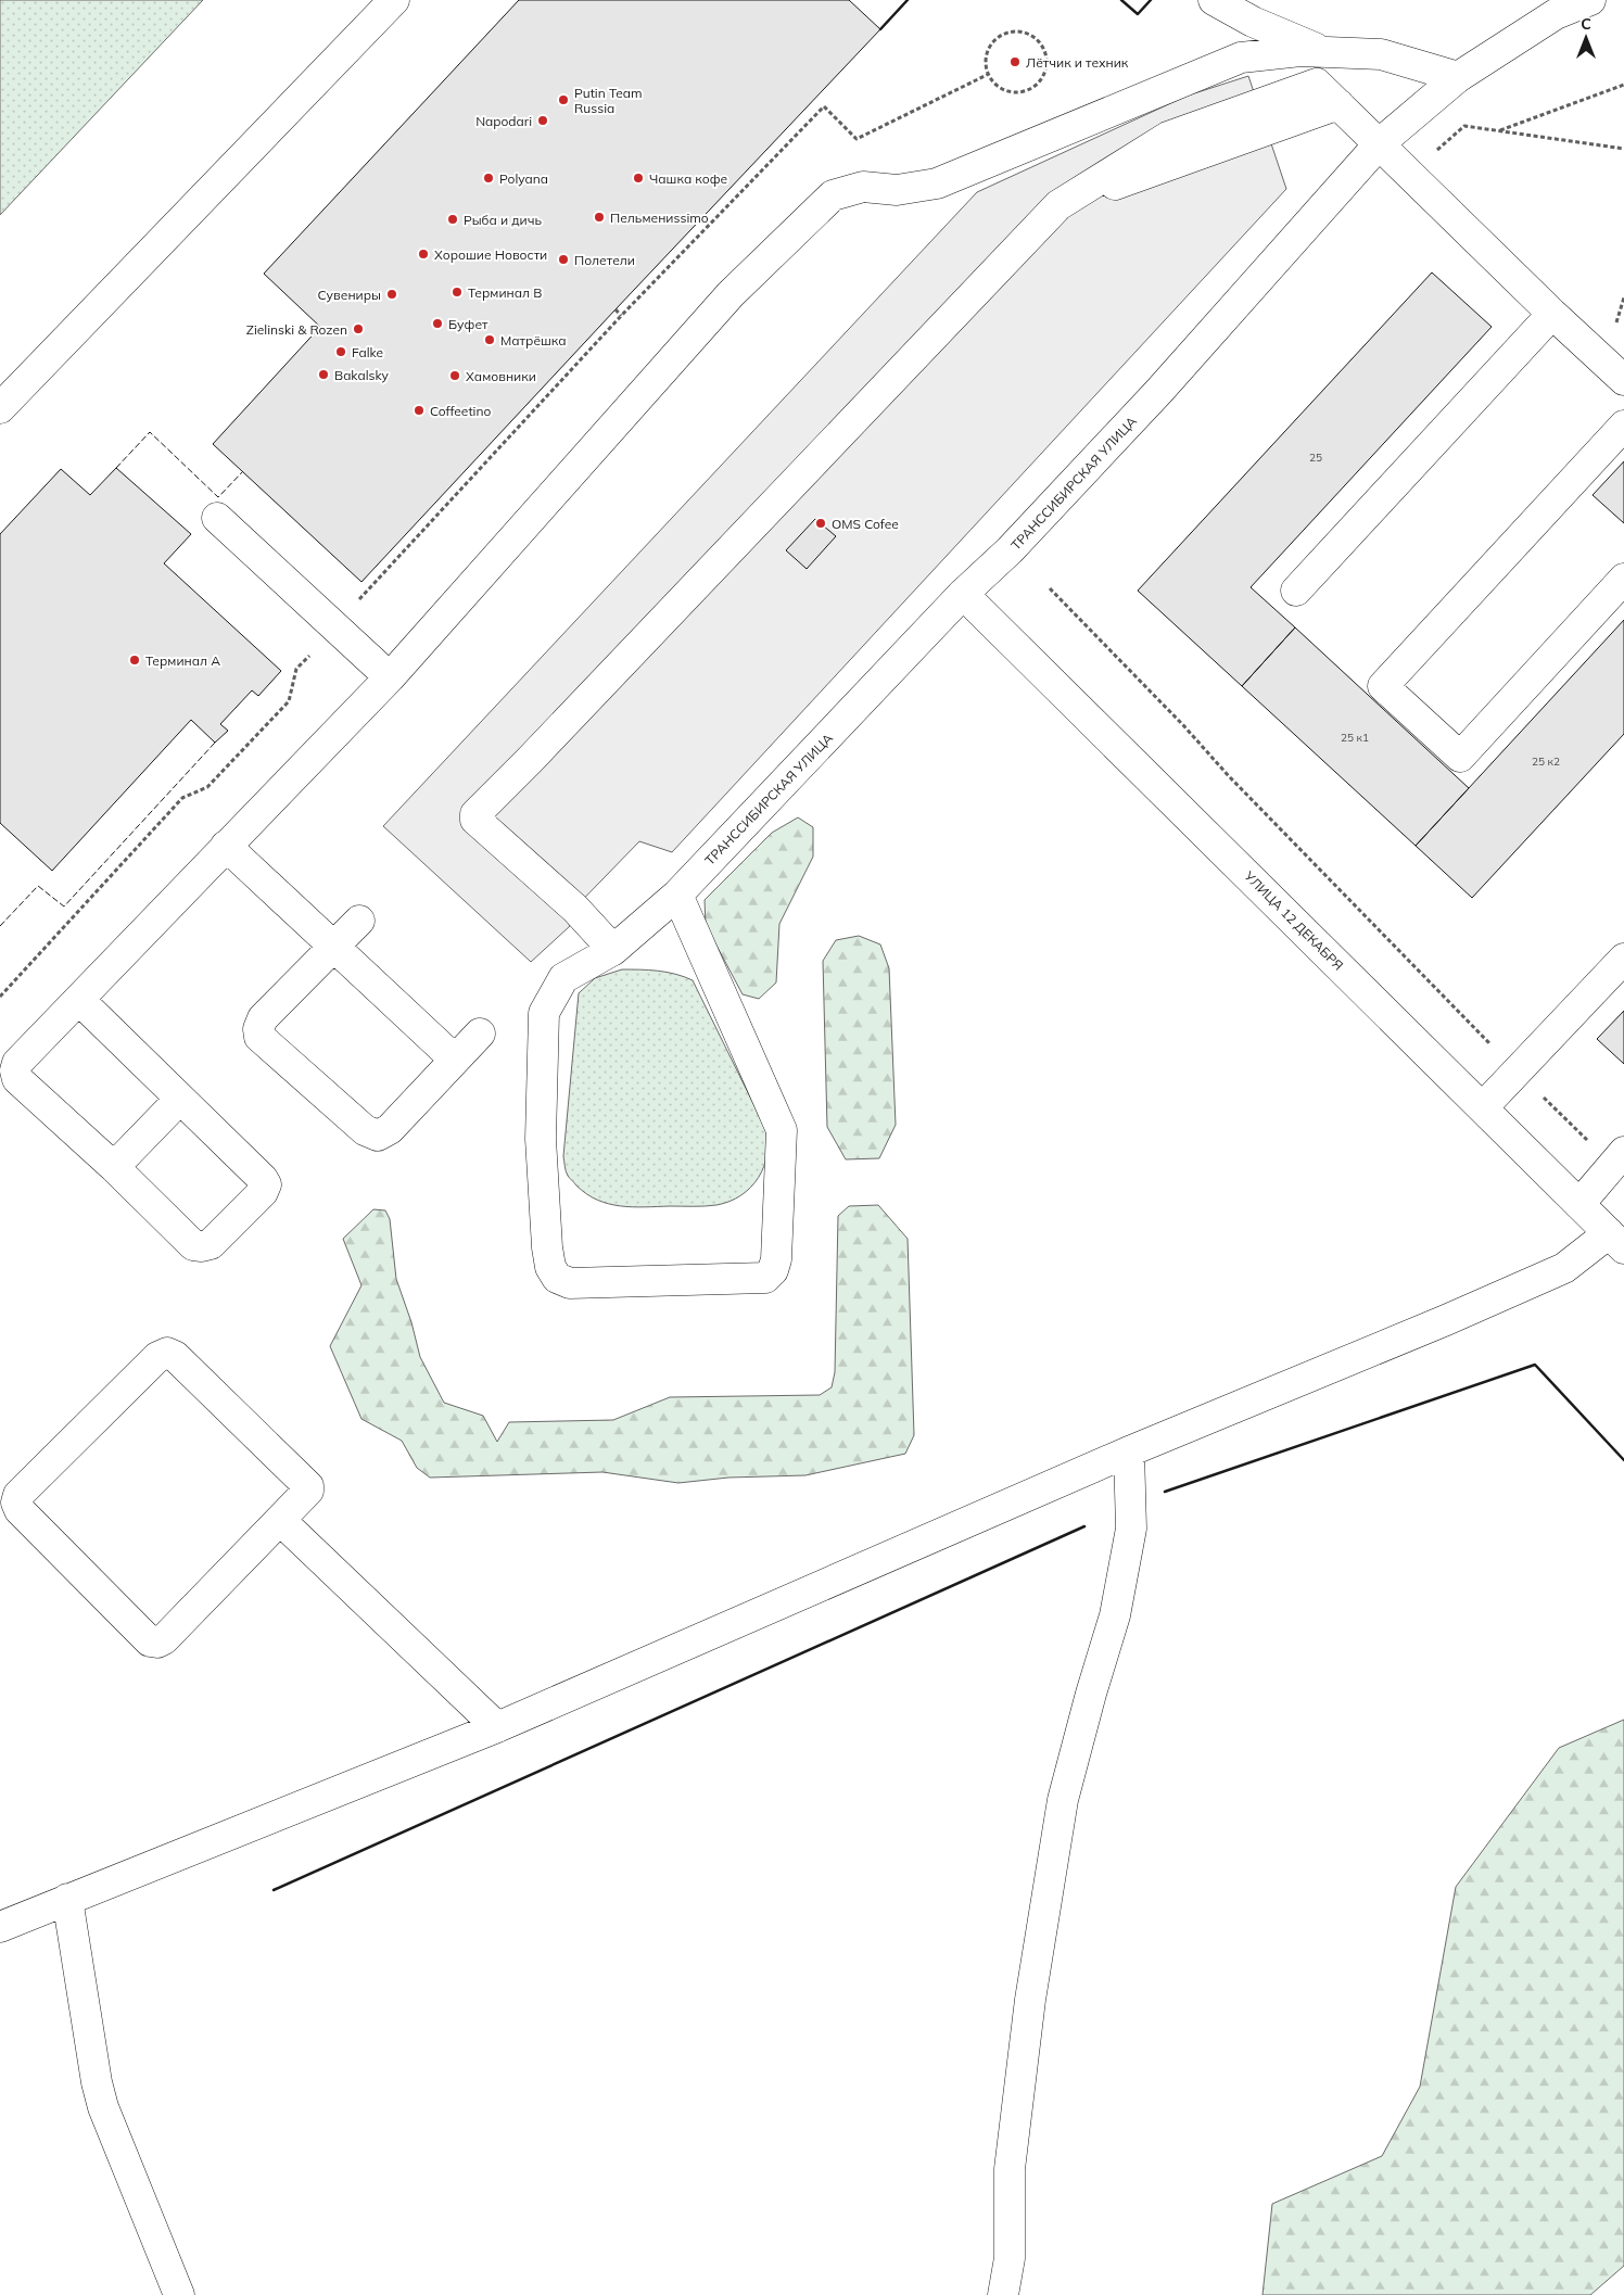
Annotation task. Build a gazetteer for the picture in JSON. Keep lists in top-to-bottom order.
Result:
{
  "streets": {
    "street": ["ТРАНССИБИРСКАЯ УЛИЦА", "УЛИЦА 12 ДЕКАБРЯ"]
  },
  "crossings": [
    ["ТРАНССИБИРСКАЯ УЛИЦА", "УЛИЦА 12 ДЕКАБРЯ"]
  ],
  "places": [
    "Лётчик и техник",
    "Putin Team Russia",
    "Napodari",
    "Polyana",
    "Чашка кофе",
    "Пельмениssimo",
    "Рыба и дичь",
    "Хорошие Новости",
    "Полетели",
    "Терминал B",
    "Сувениры",
    "Буфет",
    "Zielinski & Rozen",
    "Матрëшка",
    "Falke",
    "Bakalsky",
    "Хамовники",
    "Coffeetino",
    "OMS Cofee",
    "Терминал A"
  ],
  "house_numbers": ["25", "25 к1", "25 к2"],
  "north": "top"
}
